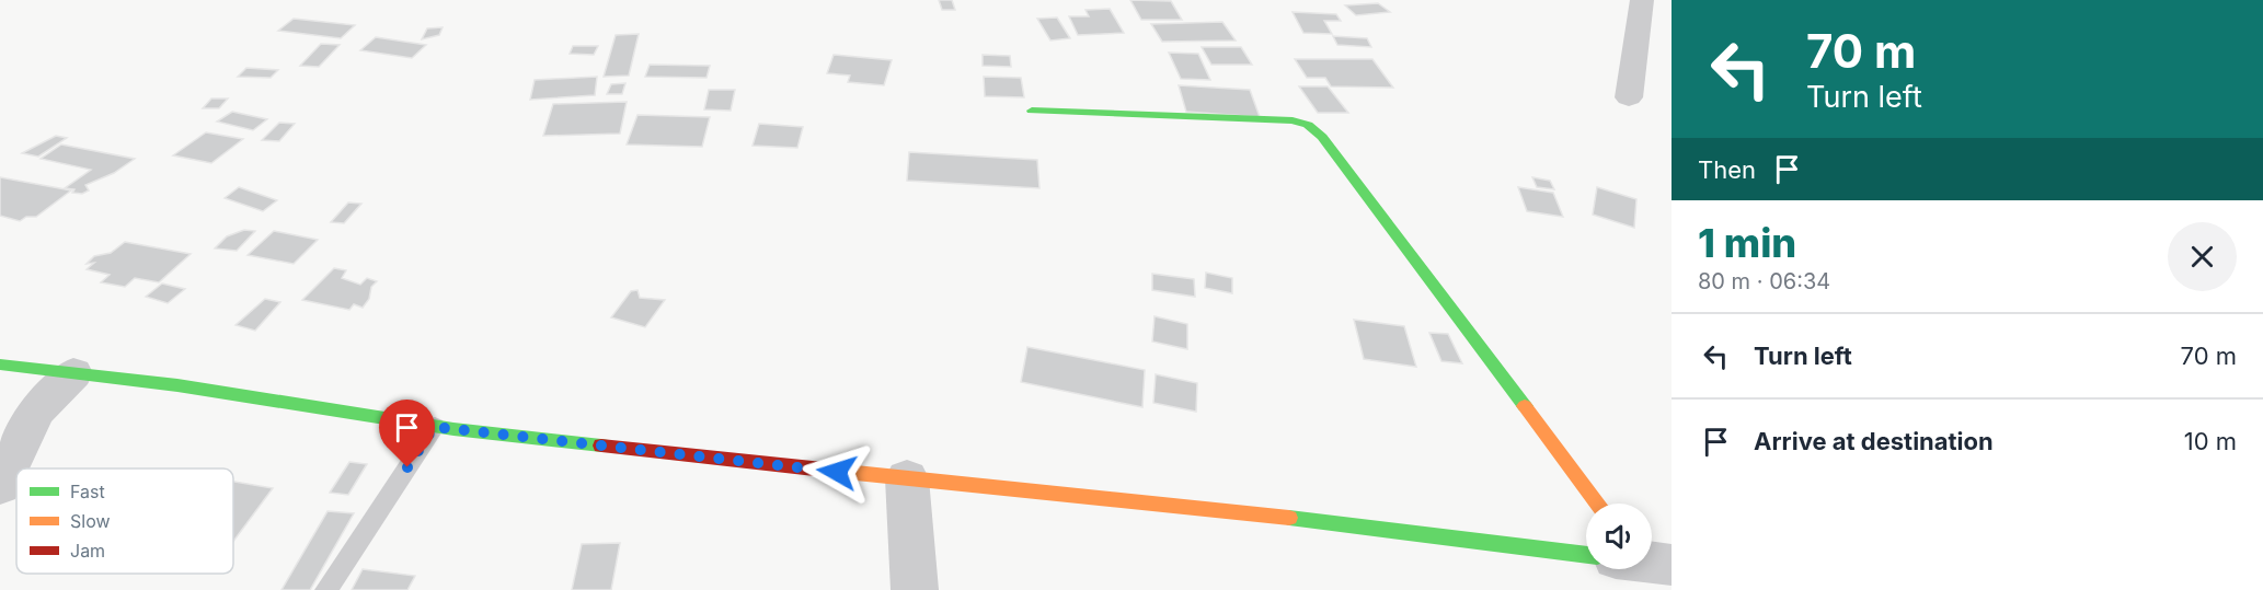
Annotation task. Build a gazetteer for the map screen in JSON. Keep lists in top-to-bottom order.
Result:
{
  "legend": ["Fast", "Slow", "Jam"],
  "page": {
    "turn": ["70 m", "Turn left"],
    "then": "Then",
    "heading": ["1 min", "80 m · 06:34"],
    "list": [
      {
        "name": "Turn left",
        "value": "70 m"
      },
      {
        "name": "Arrive at destination",
        "value": "10 m"
      }
    ]
  }
}
